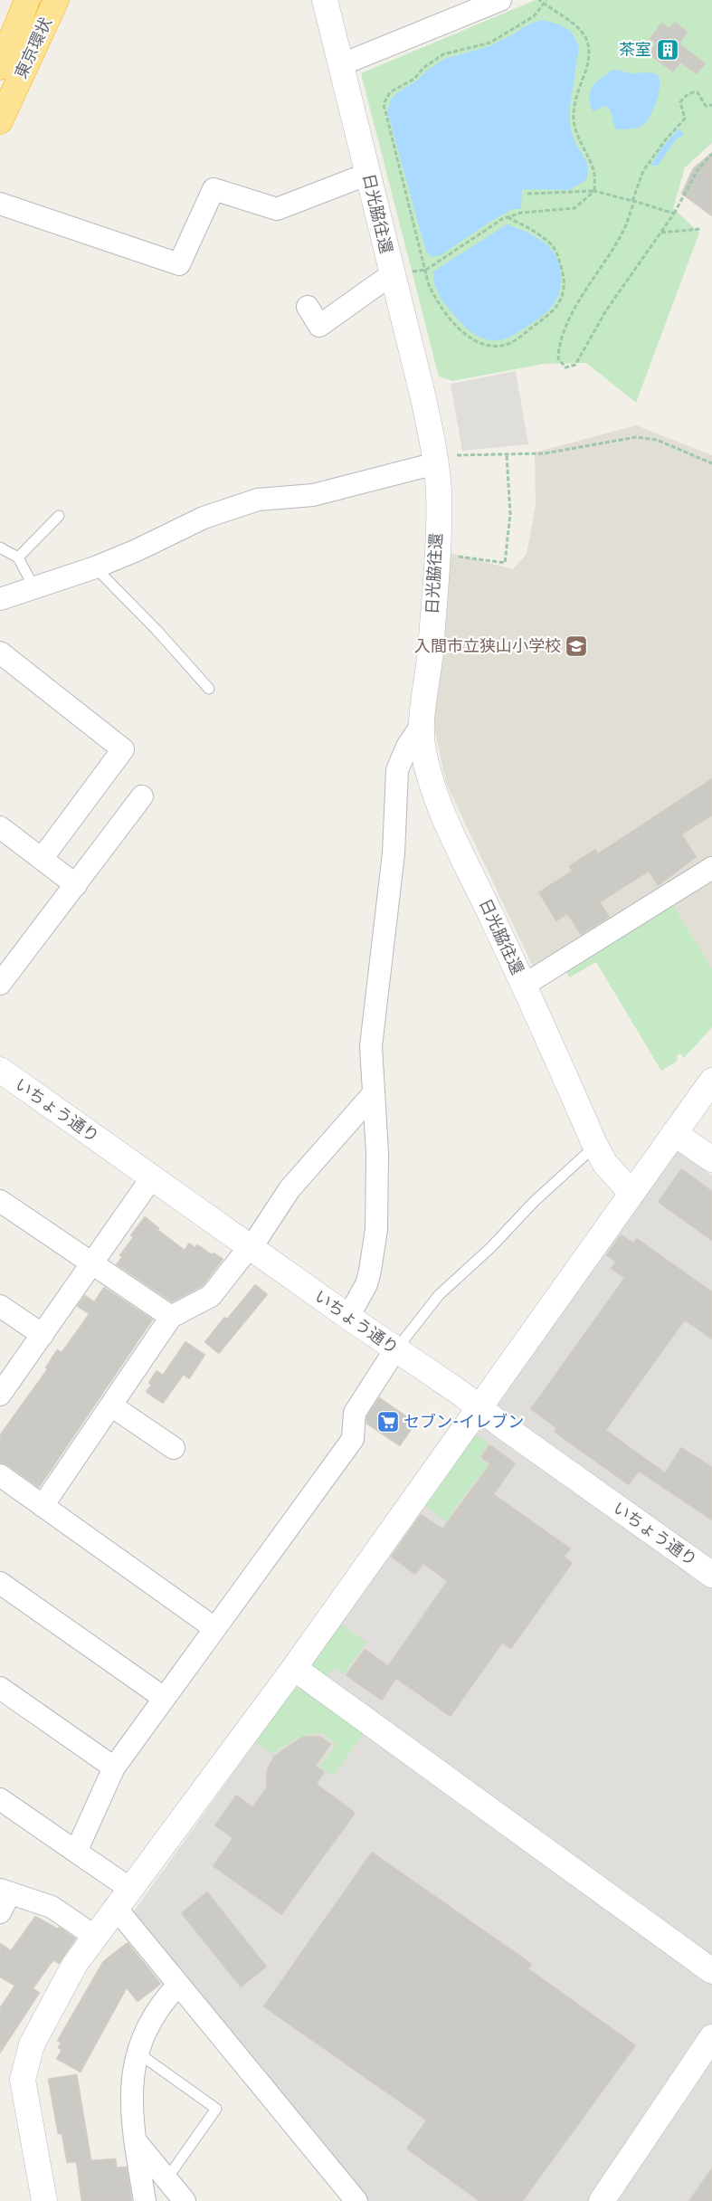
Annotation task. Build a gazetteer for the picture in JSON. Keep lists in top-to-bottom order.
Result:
{
  "streets": {
    "highway": ["東京環状"],
    "street": ["日光脇往還", "いちょう通り"]
  },
  "places": {
    "building": ["茶室"],
    "school or university": ["入間市立狭山小学校"],
    "supermarket": ["セブン-イレブン"]
  }
}
